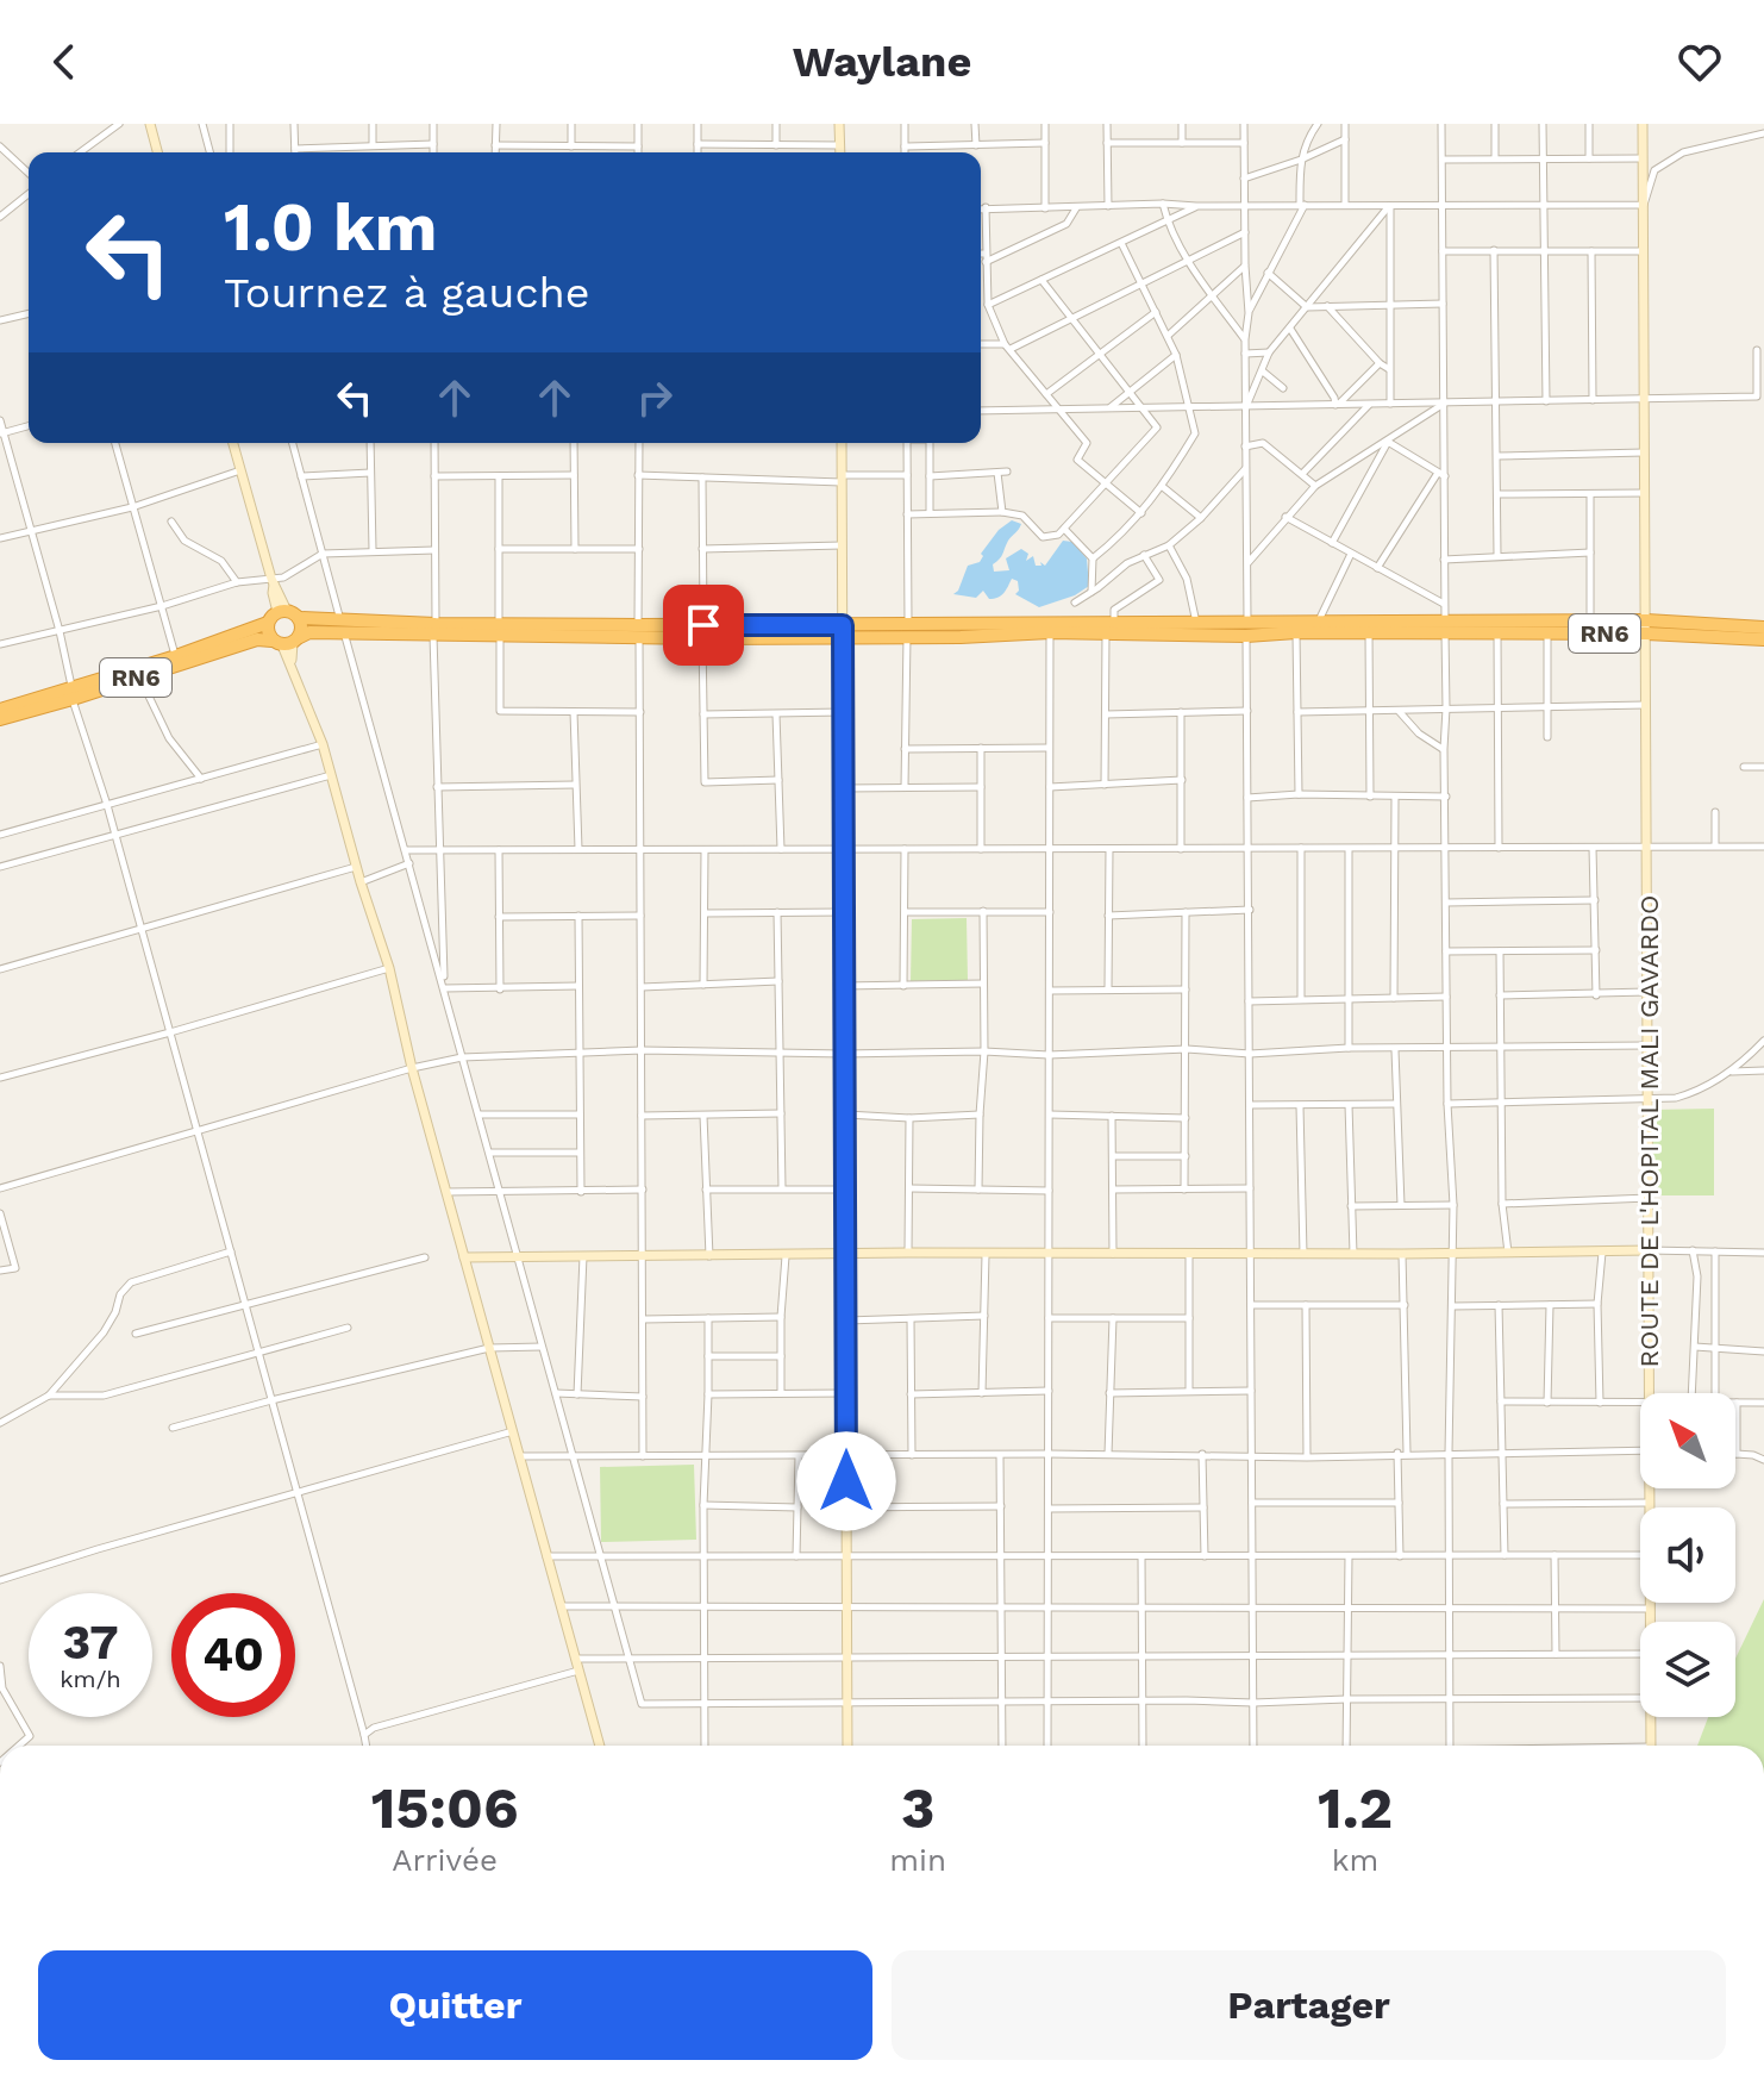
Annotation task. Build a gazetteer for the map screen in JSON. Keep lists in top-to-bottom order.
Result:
{
  "streets": {
    "highway": ["RN6"],
    "street": ["ROUTE DE L'HOPITAL MALI GAVARDO"]
  },
  "crossings": [
    ["RN6", "ROUTE DE L'HOPITAL MALI GAVARDO"]
  ],
  "north": "top left",
  "page": {
    "header": "Waylane",
    "turn": ["1.0 km", "Tournez à gauche"],
    "speed": "37 km/h",
    "limit": "40",
    "eta": [
      "15:06",
      "Arrivée",
      "3",
      "min",
      "1.2",
      "km"
    ],
    "buttons": ["Quitter", "Partager"]
  }
}
